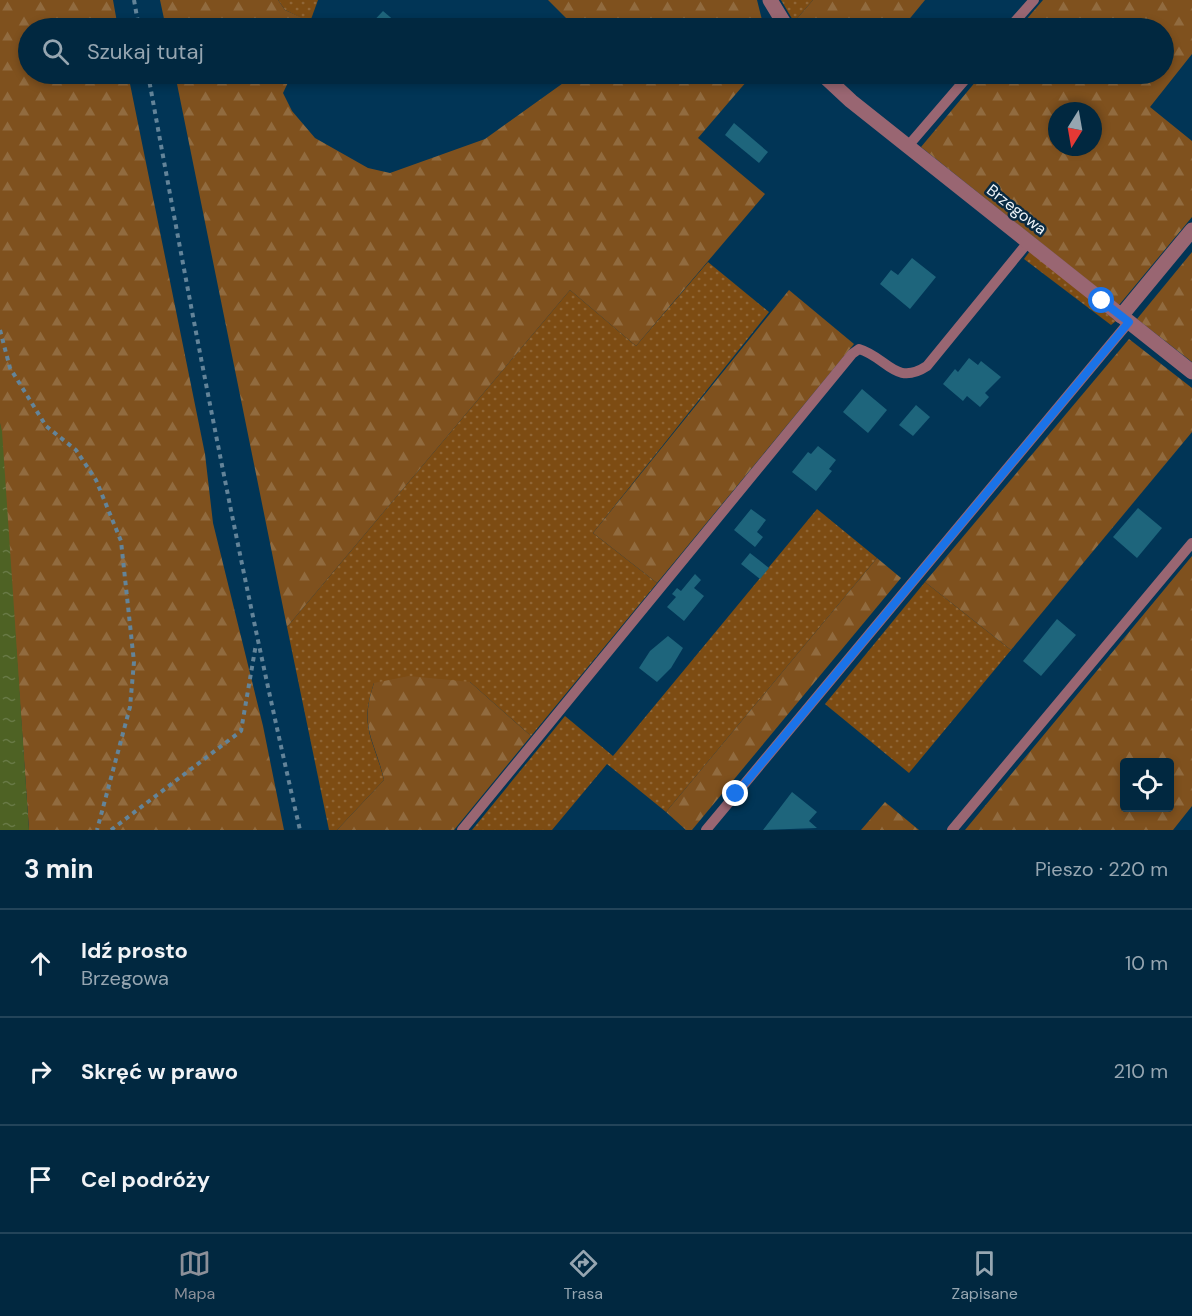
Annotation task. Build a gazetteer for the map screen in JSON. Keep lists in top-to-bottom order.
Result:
{
  "streets": {
    "street": ["Brzegowa"]
  },
  "north": "bottom",
  "page": {
    "search": "Szukaj tutaj",
    "heading": ["3 min", "Pieszo · 220 m"],
    "list": [
      ["Idź prosto", "Brzegowa", "10 m"],
      ["Skręć w prawo", "210 m"],
      "Cel podróży"
    ],
    "nav": ["Mapa", "Trasa", "Zapisane"]
  }
}
